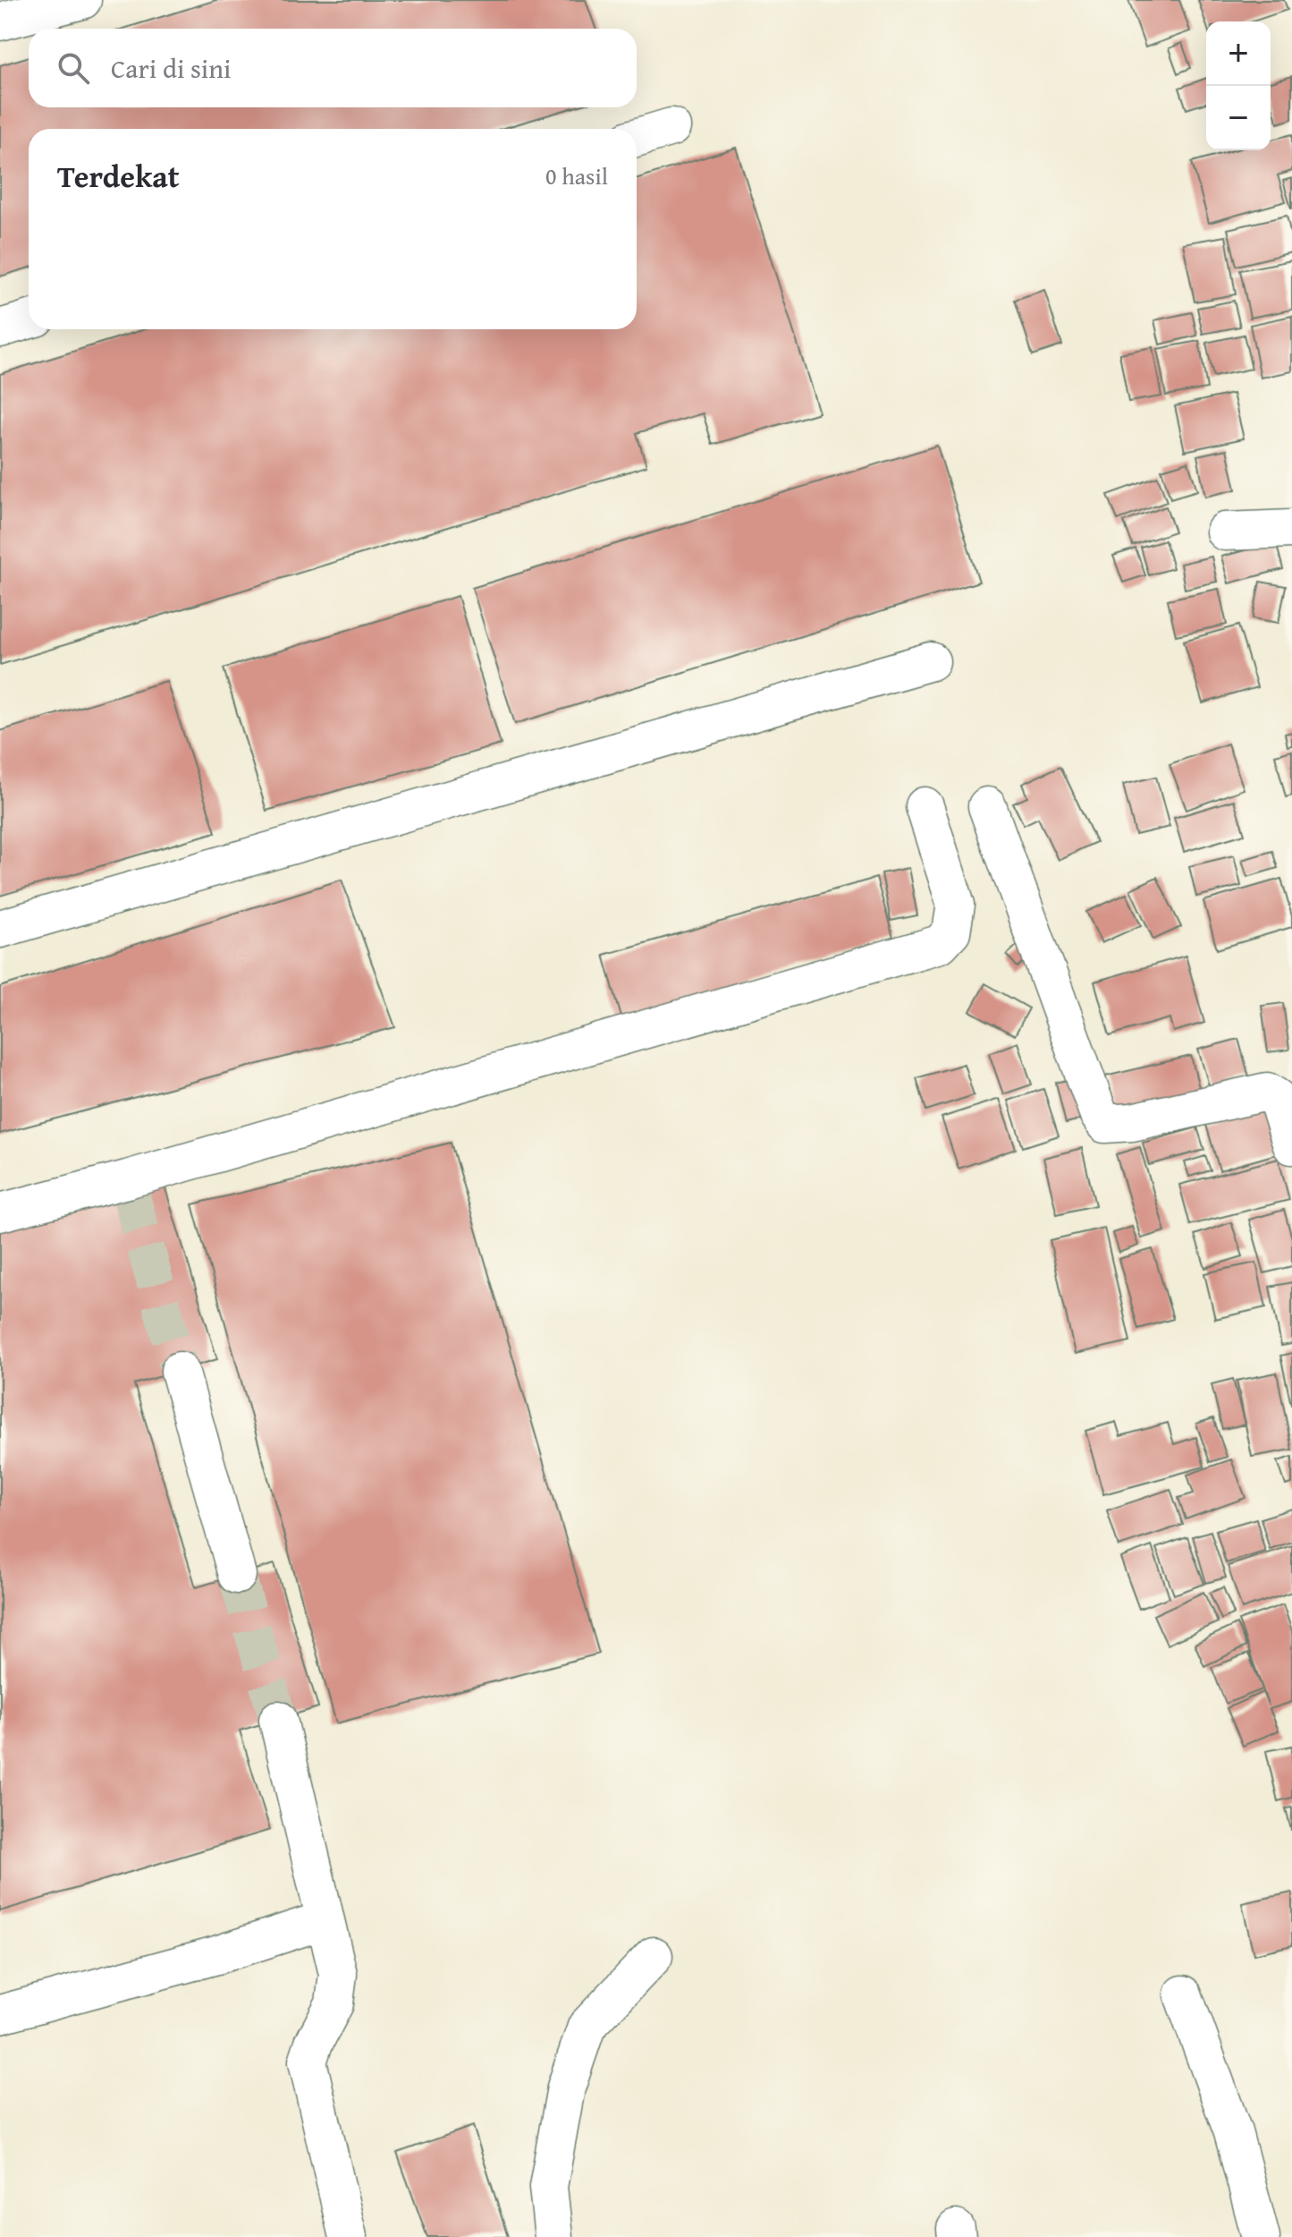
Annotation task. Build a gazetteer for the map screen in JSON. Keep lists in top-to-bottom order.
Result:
{
  "page": {
    "map_buttons": ["+", "−"],
    "search": "Cari di sini",
    "heading": ["Terdekat", "0 hasil"]
  }
}
